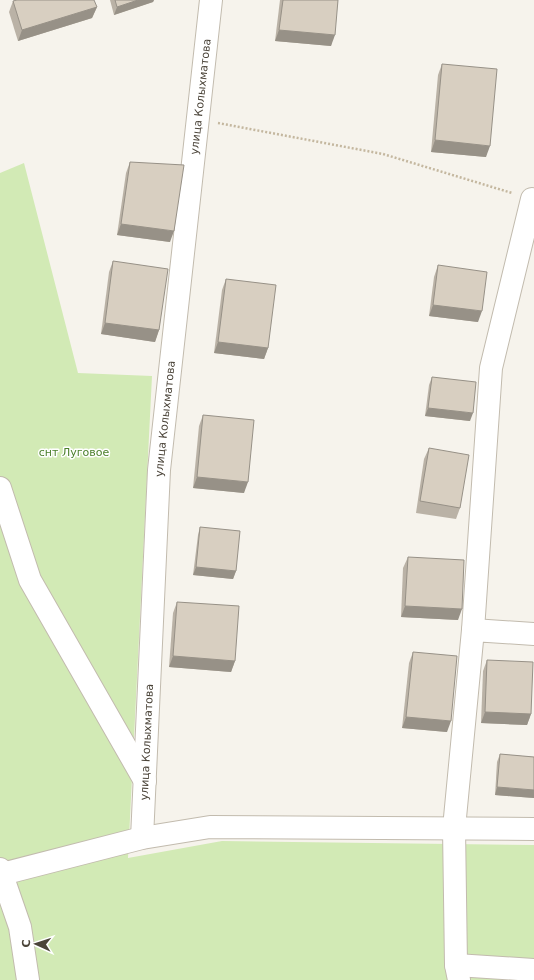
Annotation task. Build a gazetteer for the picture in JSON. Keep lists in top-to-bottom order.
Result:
{
  "streets": {
    "street": ["улица Колыхматова"]
  },
  "parks": ["снт Луговое"],
  "north": "left"
}
